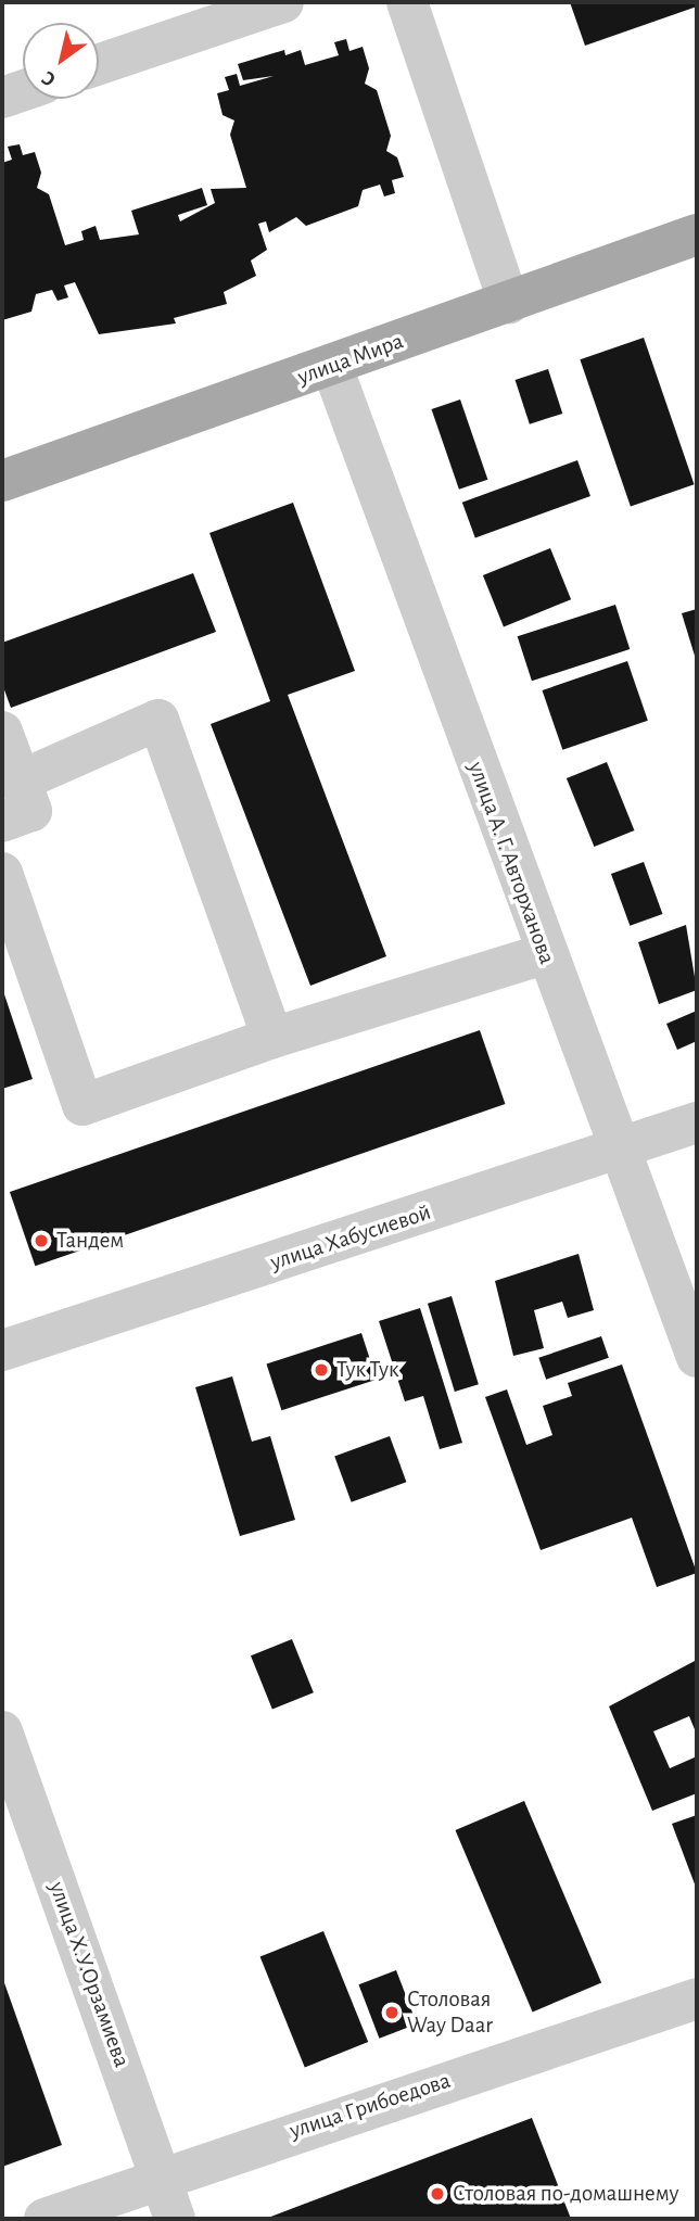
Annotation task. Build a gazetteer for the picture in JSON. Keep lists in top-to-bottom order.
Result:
{
  "streets": {
    "main road": ["улица Мира"],
    "street": [
      "улица А. Г. Авторханова",
      "улица Хабусиевой",
      "улица Х.У.Орзамиева",
      "улица Грибоедова"
    ]
  },
  "crossings": [
    ["улица Мира", "улица А. Г. Авторханова"],
    ["улица А. Г. Авторханова", "улица Хабусиевой"],
    ["улица Х.У.Орзамиева", "улица Грибоедова"]
  ],
  "places": [
    "Тандем",
    "Тук Тук",
    "Столовая Way Daar",
    "Столовая по-домашнему"
  ],
  "north": "bottom left"
}
